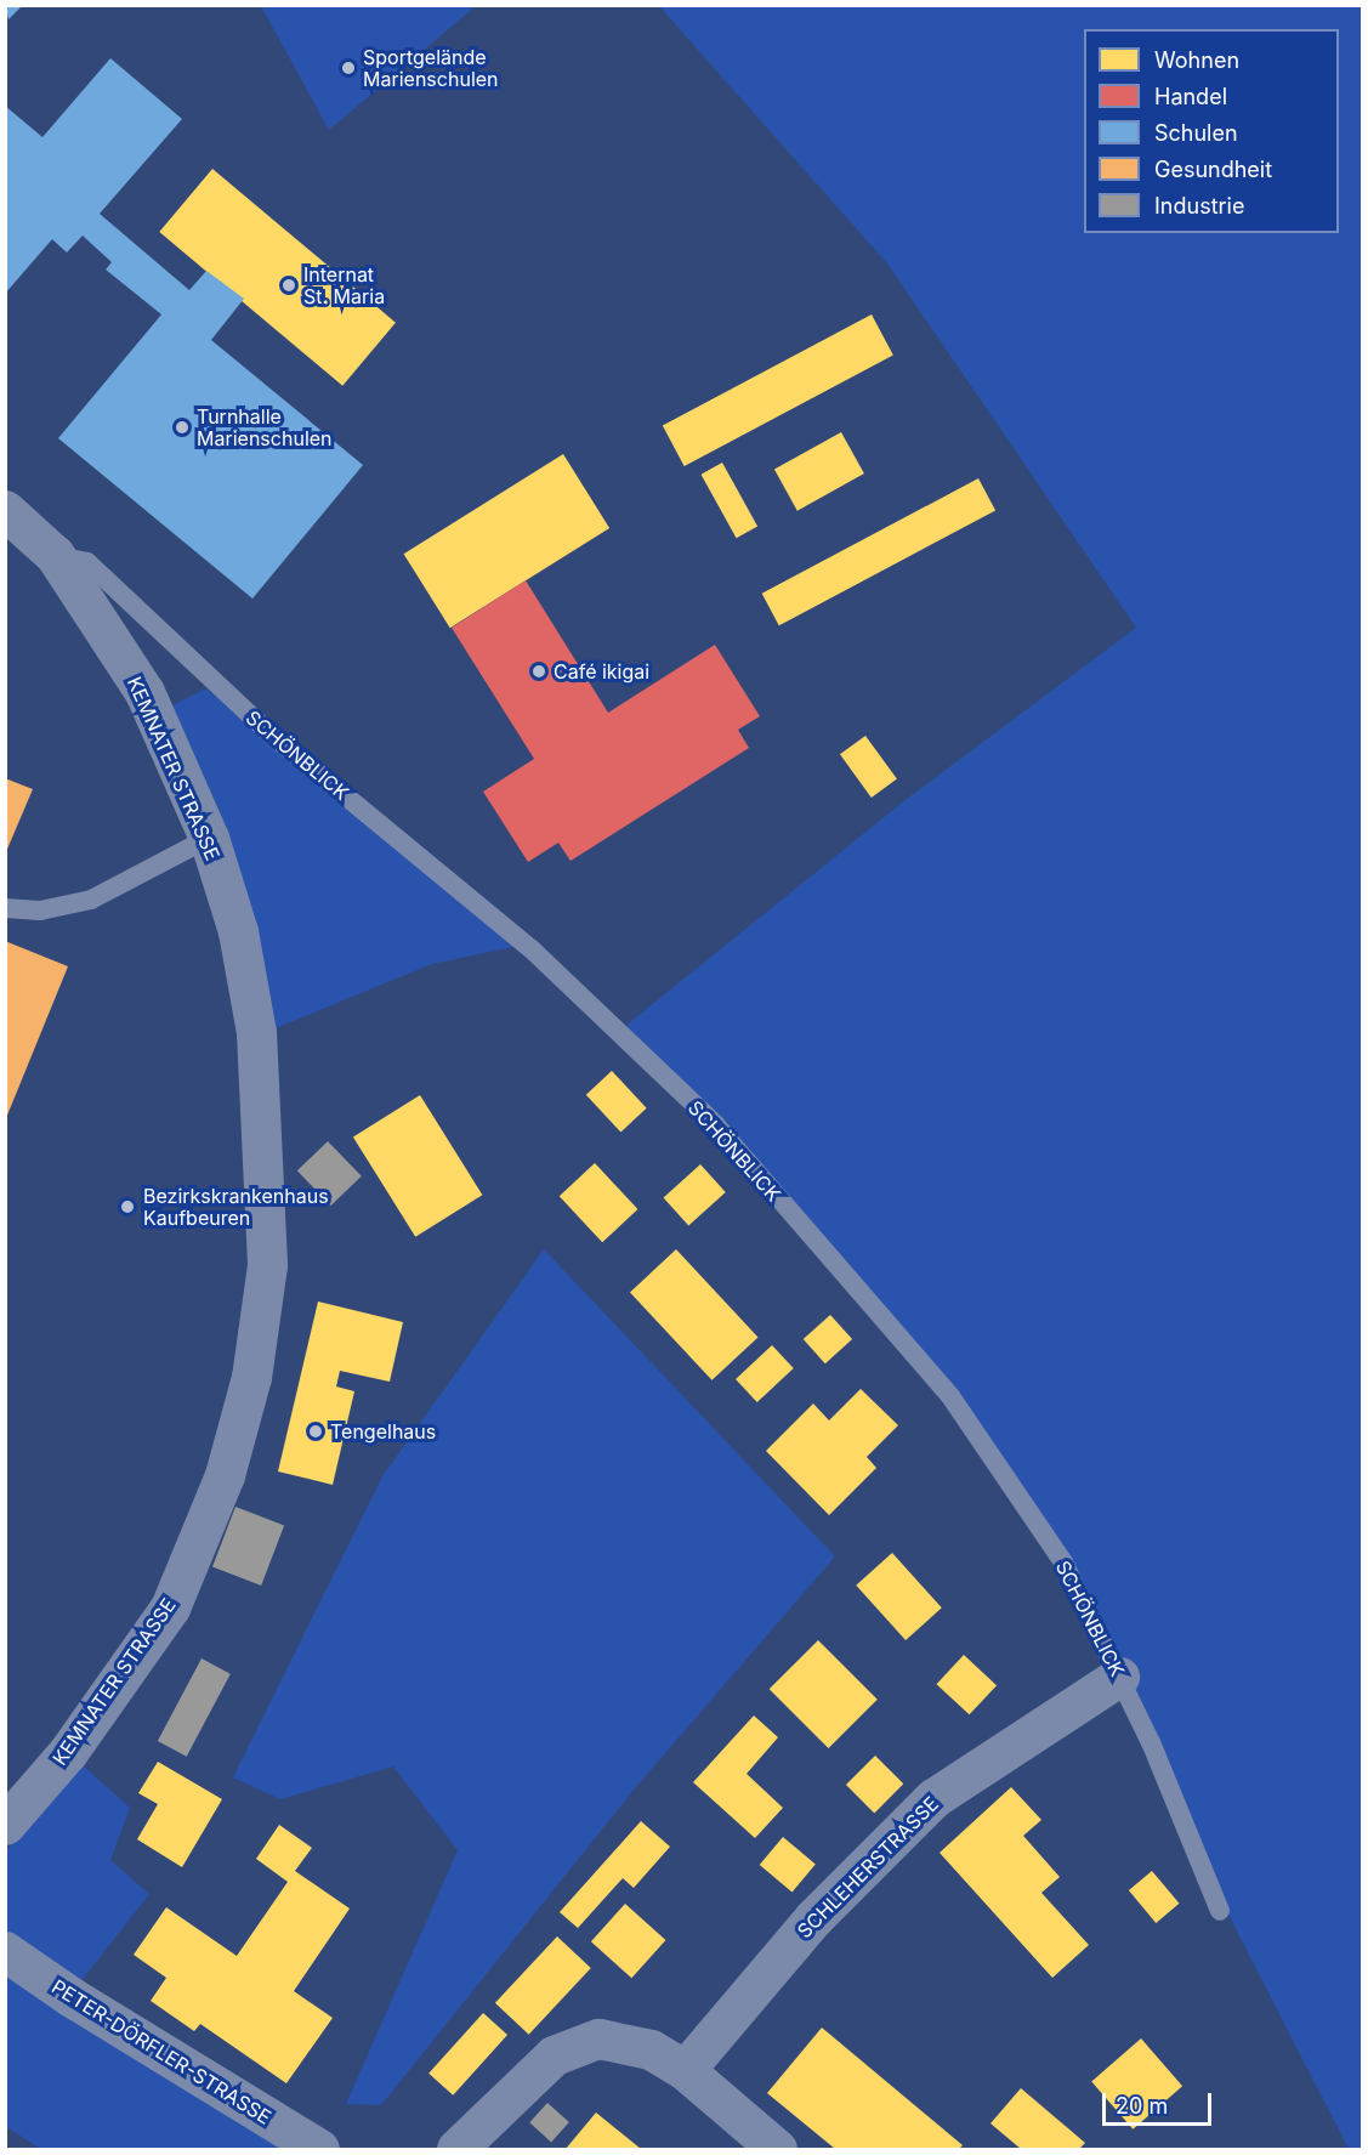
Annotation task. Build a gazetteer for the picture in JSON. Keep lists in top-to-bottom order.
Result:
{
  "streets": {
    "street": ["KEMNATER STRASSE", "SCHLEHERSTRASSE", "PETER-DÖRFLER-STRASSE"],
    "lane": ["SCHÖNBLICK"]
  },
  "crossings": [
    ["SCHÖNBLICK", "KEMNATER STRASSE"],
    ["SCHÖNBLICK", "SCHLEHERSTRASSE"]
  ],
  "places": [
    "Sportgelände Marienschulen",
    "Internat St. Maria",
    "Turnhalle Marienschulen",
    "Café ikigai",
    "Bezirkskrankenhaus Kaufbeuren",
    "Tengelhaus"
  ],
  "legend": [
    "Wohnen",
    "Handel",
    "Schulen",
    "Gesundheit",
    "Industrie"
  ],
  "scale_bar": "20 m"
}
